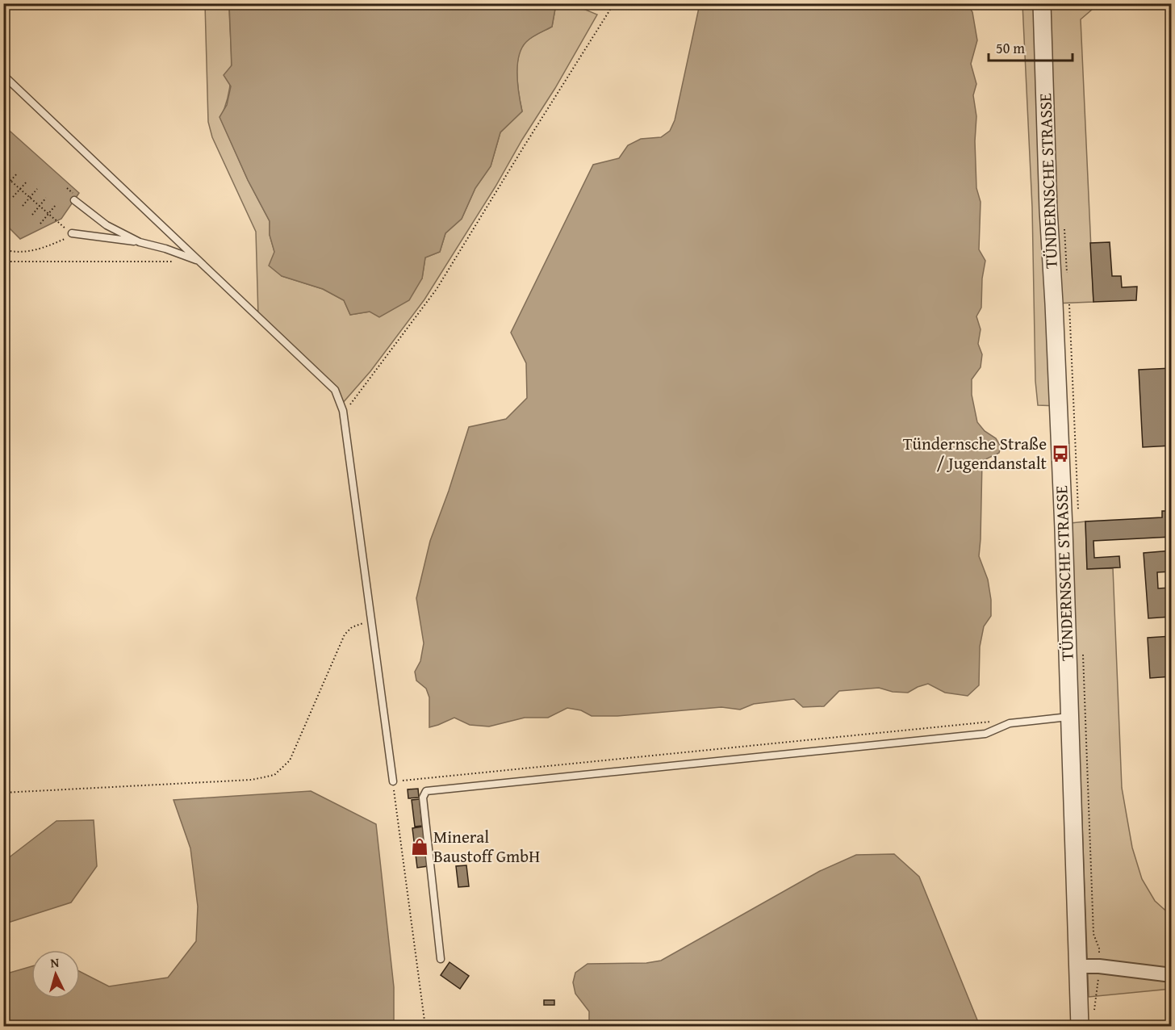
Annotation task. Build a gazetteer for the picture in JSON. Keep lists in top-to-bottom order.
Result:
{
  "streets": {
    "street": ["TÜNDERNSCHE STRASSE"]
  },
  "places": {
    "bus stop": ["Tündernsche Straße / Jugendanstalt"],
    "shop": ["Mineral Baustoff GmbH"]
  },
  "scale_bar": "50 m",
  "north": "top"
}
